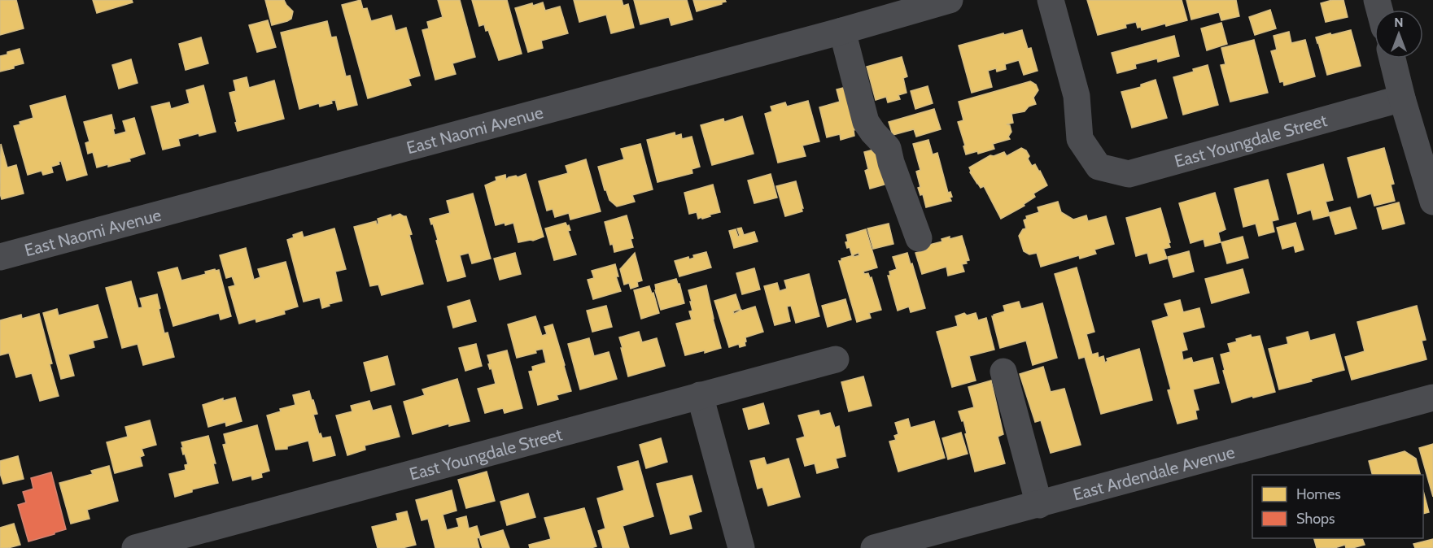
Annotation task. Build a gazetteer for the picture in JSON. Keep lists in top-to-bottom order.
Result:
{
  "streets": {
    "street": ["East Naomi Avenue", "East Youngdale Street", "East Ardendale Avenue"]
  },
  "legend": ["Homes", "Shops"],
  "north": "top"
}
